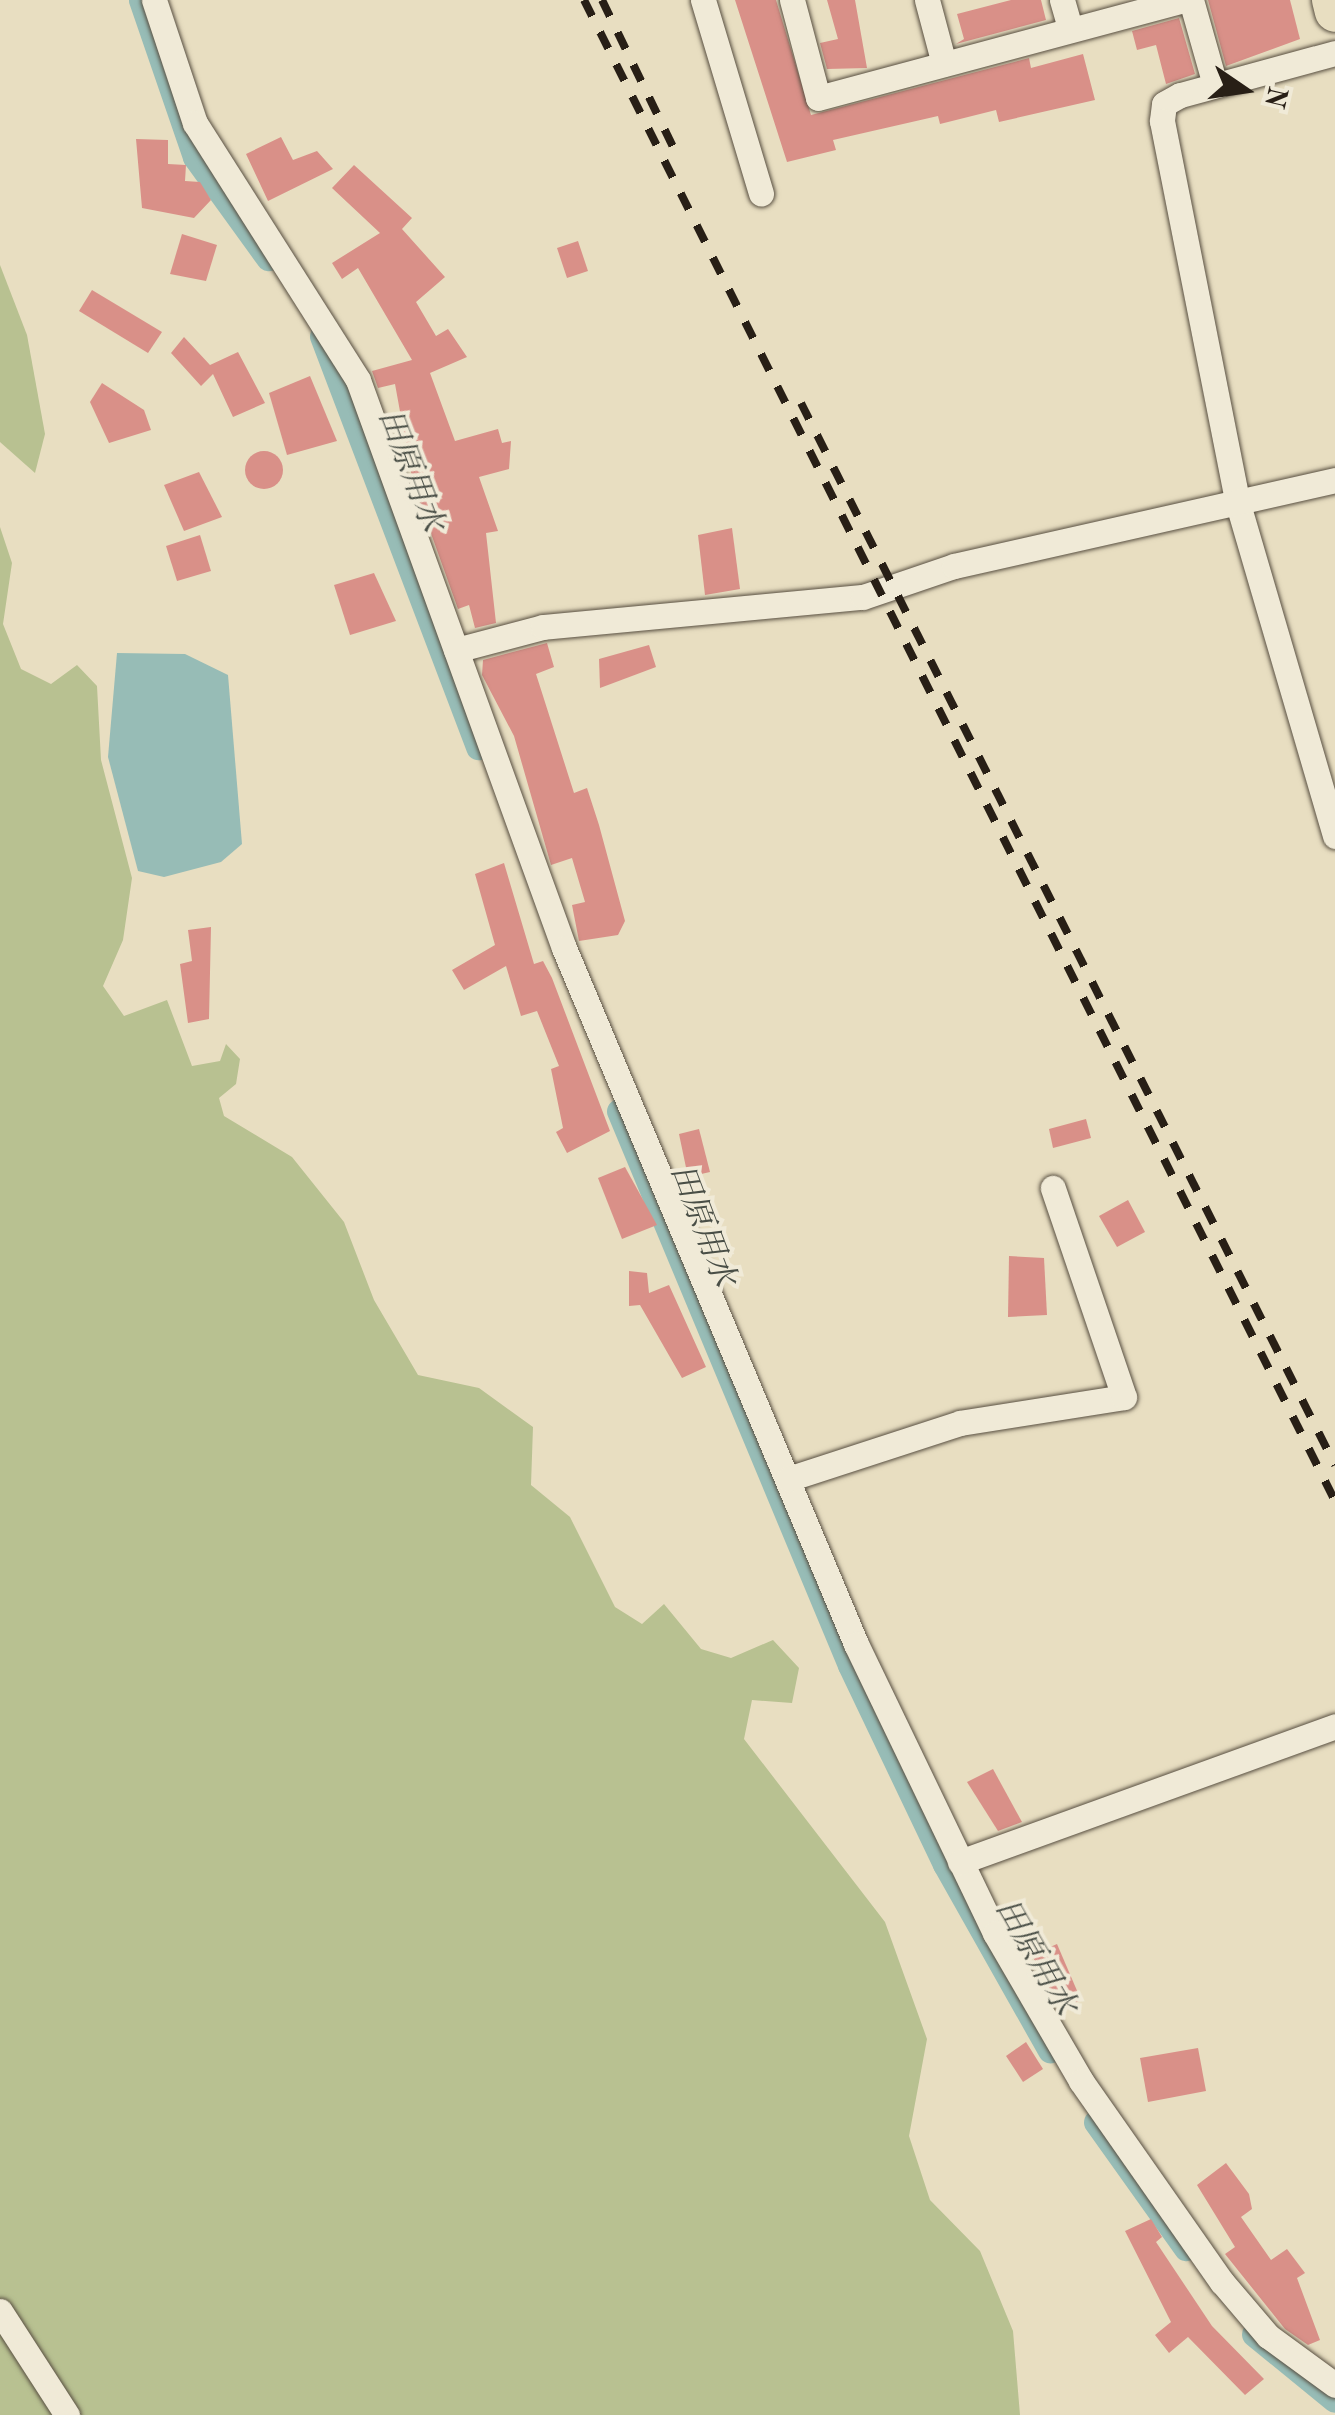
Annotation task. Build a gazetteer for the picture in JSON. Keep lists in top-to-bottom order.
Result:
{
  "water": ["田原用水"],
  "north": "right"
}
